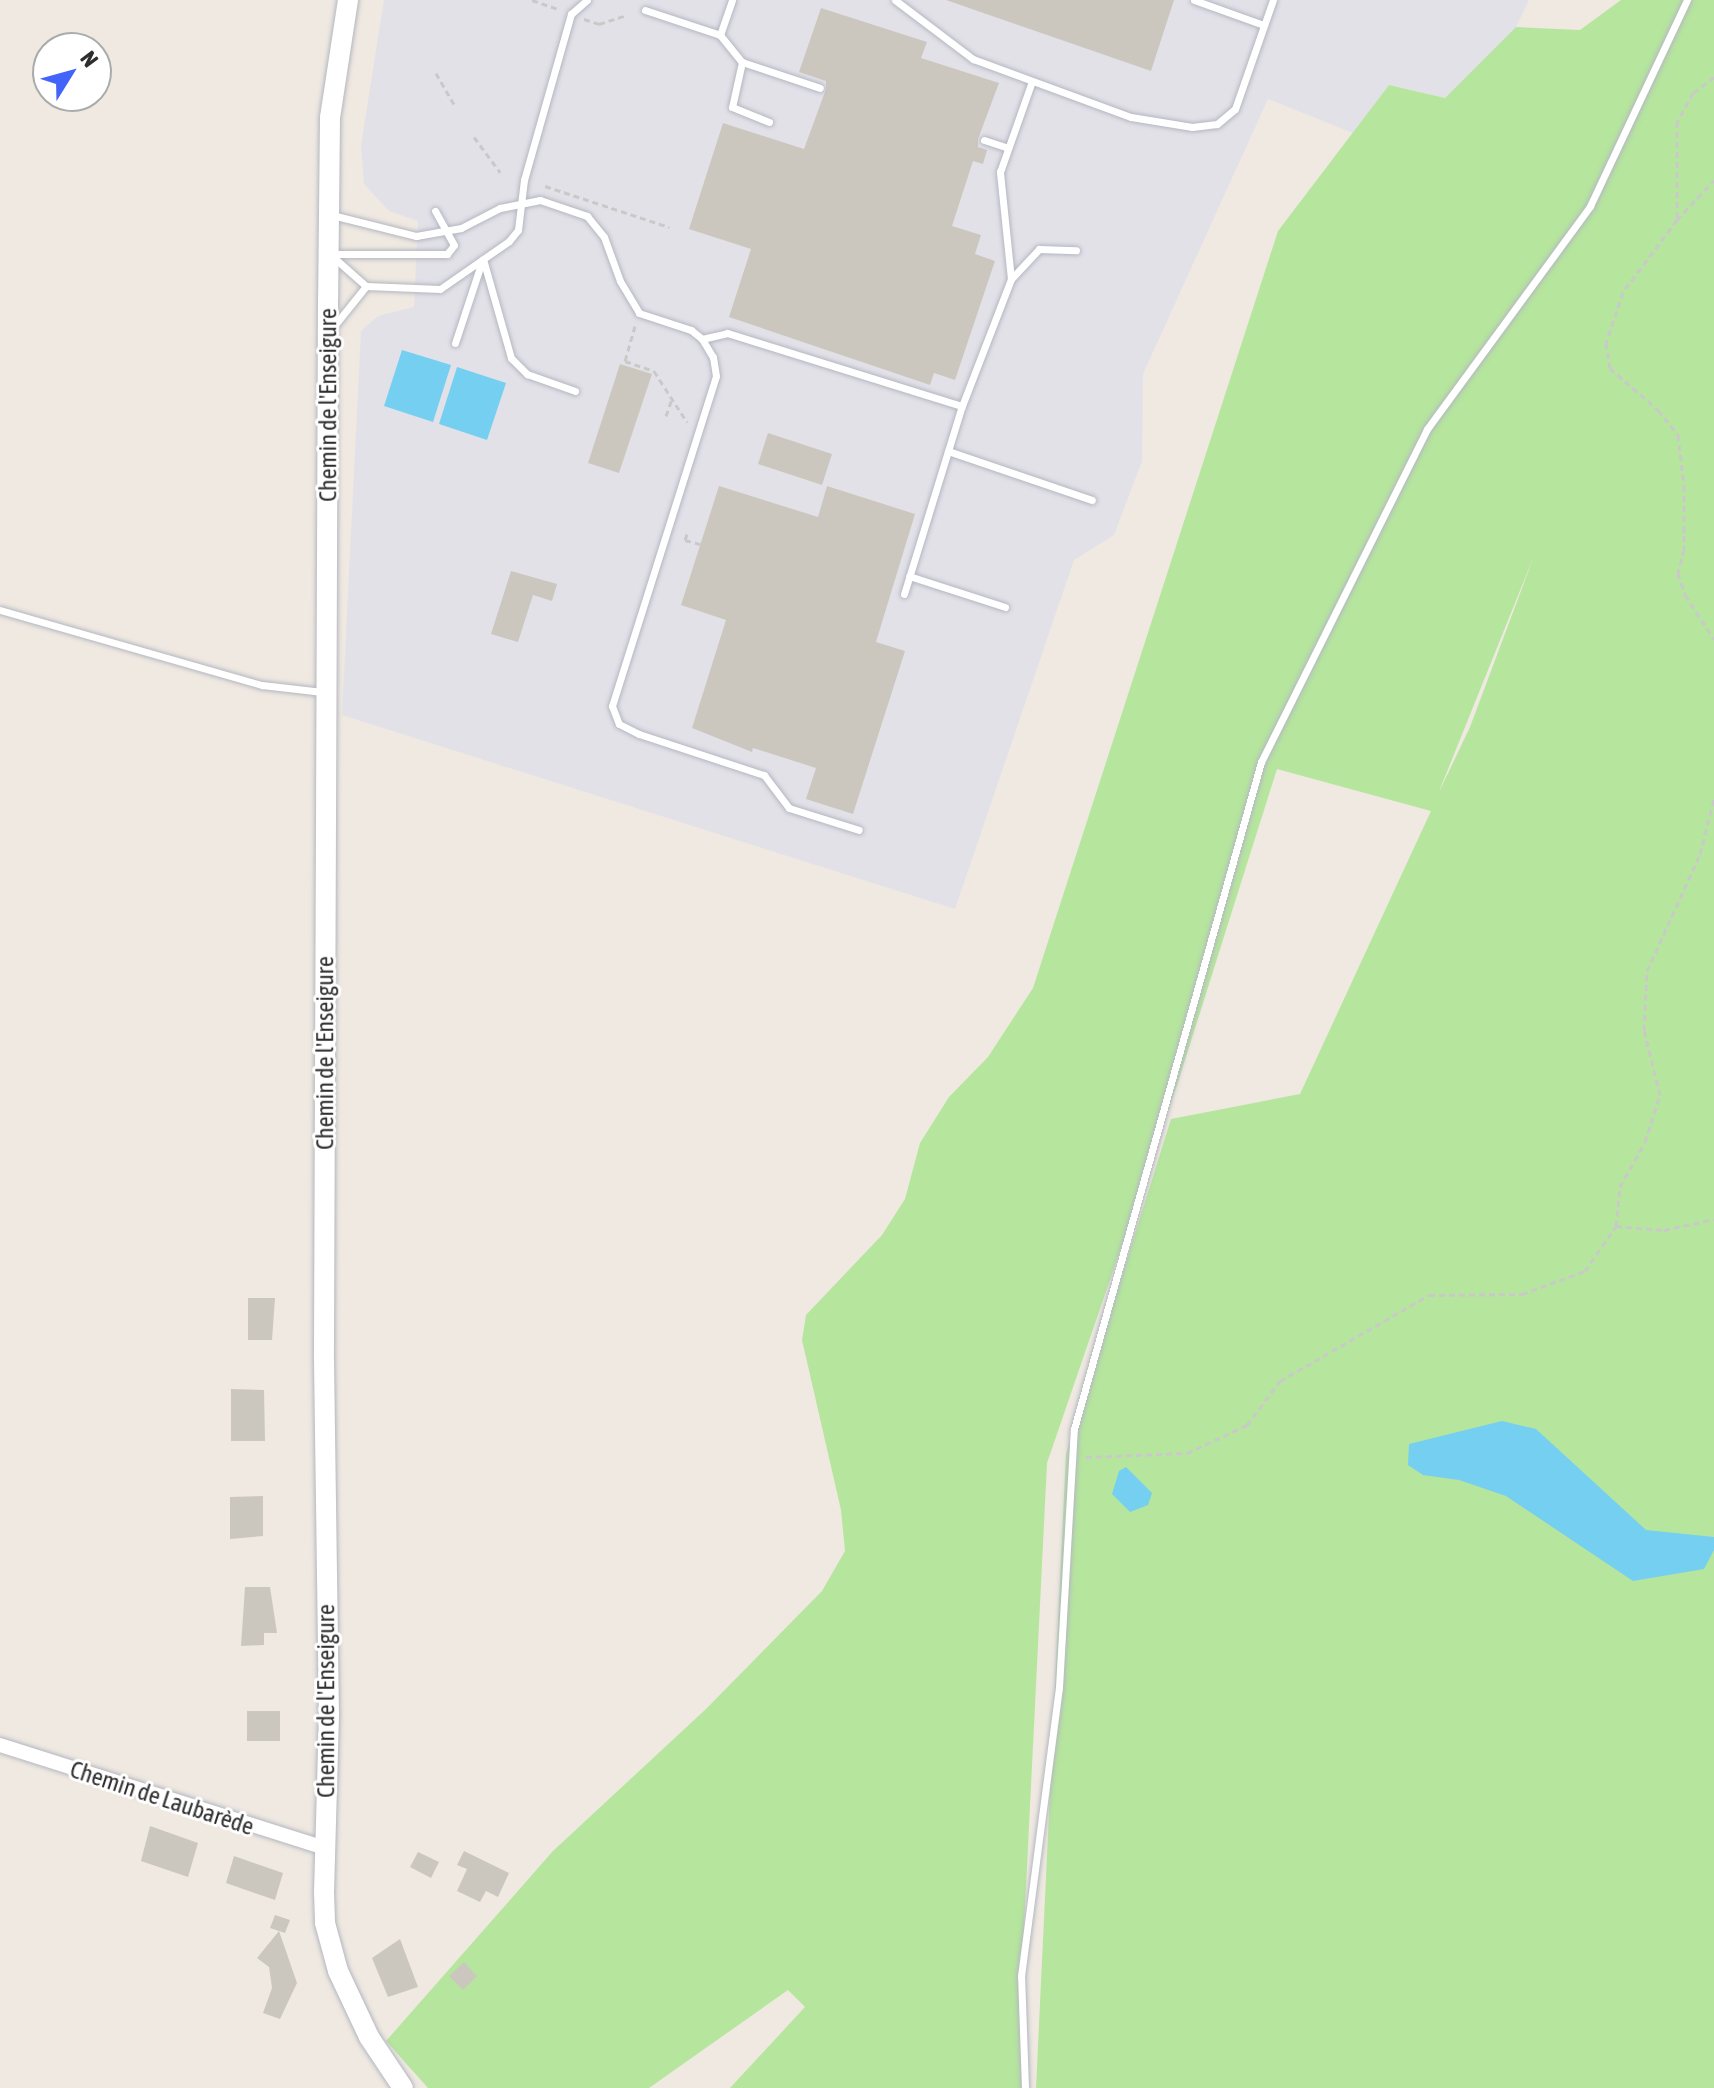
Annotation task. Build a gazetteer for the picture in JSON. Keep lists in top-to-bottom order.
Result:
{
  "streets": {
    "street": ["Chemin de l'Enseigure", "Chemin de Laubarède"]
  },
  "crossings": [
    ["Chemin de l'Enseigure", "Chemin de Laubarède"]
  ],
  "north": "top right"
}
